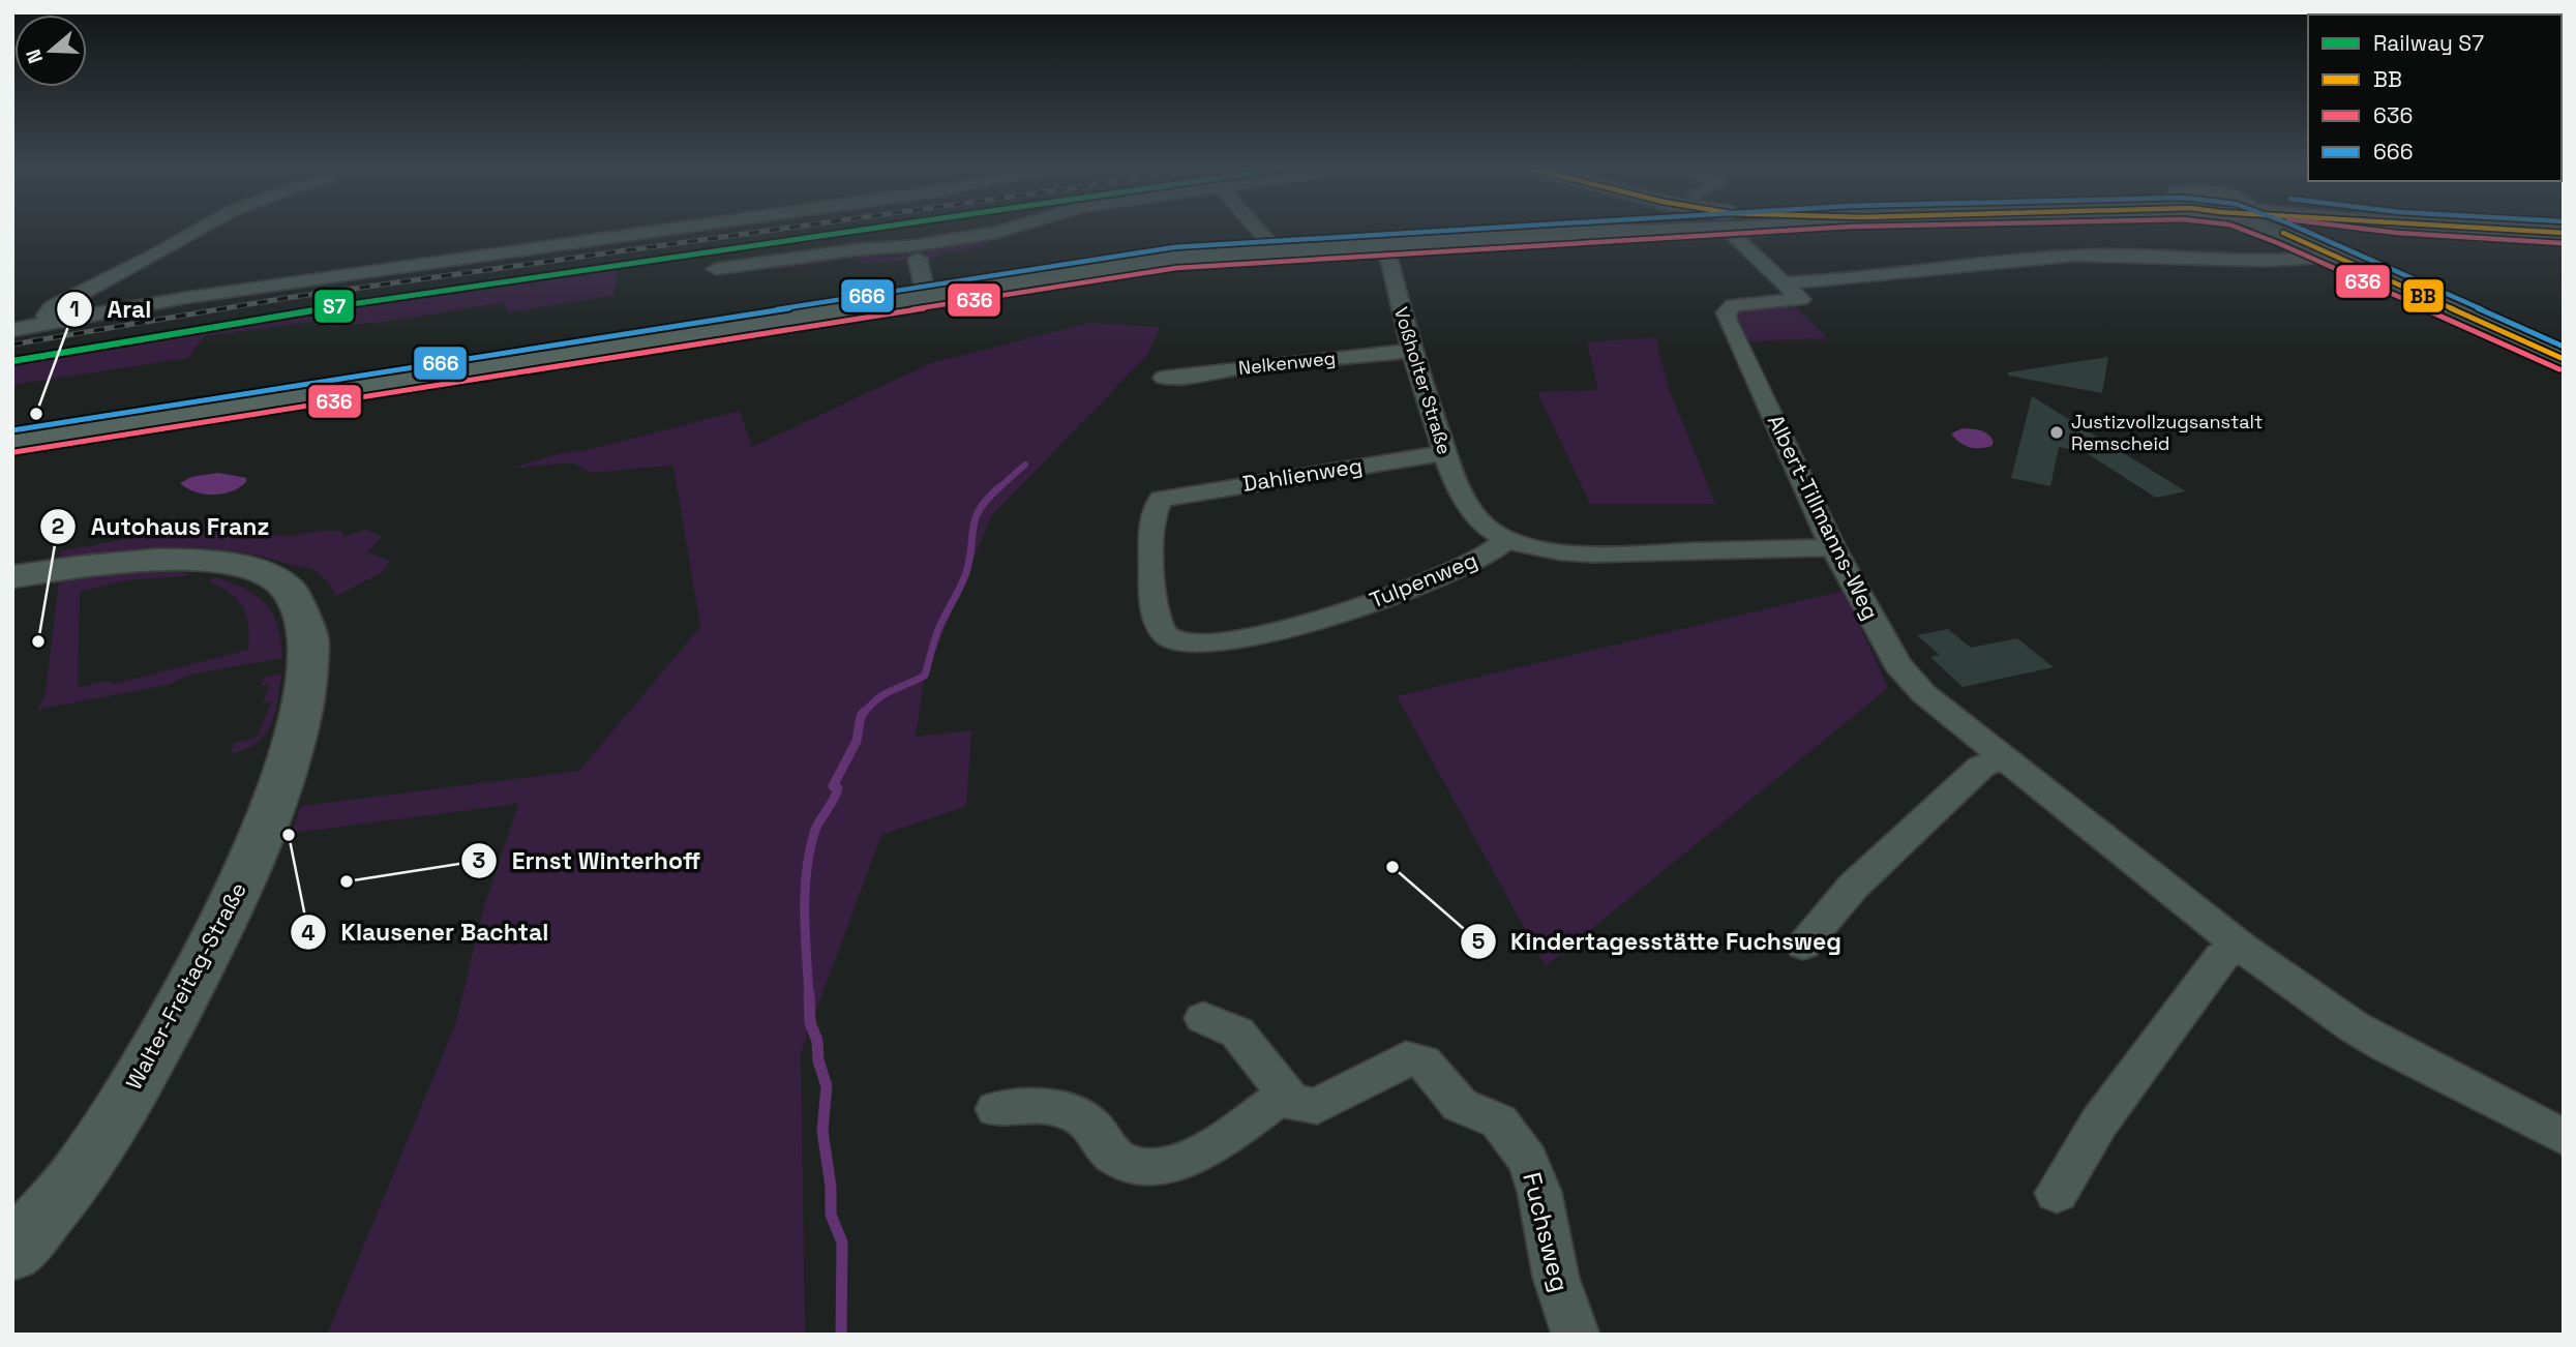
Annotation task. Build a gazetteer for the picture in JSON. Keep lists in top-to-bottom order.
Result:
{
  "streets": {
    "street": [
      "Nelkenweg",
      "Voßholter Straße",
      "Dahlienweg",
      "Albert-Tillmanns-Weg",
      "Tulpenweg",
      "Walter-Freitag-Straße",
      "Fuchsweg"
    ]
  },
  "crossings": [
    ["Nelkenweg", "Voßholter Straße"],
    ["Voßholter Straße", "Dahlienweg"],
    ["Voßholter Straße", "Tulpenweg"],
    ["Dahlienweg", "Tulpenweg"]
  ],
  "places": [
    "Aral",
    "Justizvollzugsanstalt Remscheid",
    "Autohaus Franz",
    "Klausener Bachtal",
    "Kindertagesstätte Fuchsweg",
    "Ernst Winterhoff"
  ],
  "lines": [
    "rail line S7",
    "transit line BB",
    "transit line 636",
    "transit line 666"
  ],
  "legend": [
    "Railway S7",
    "BB",
    "636",
    "666"
  ],
  "north": "left"
}
